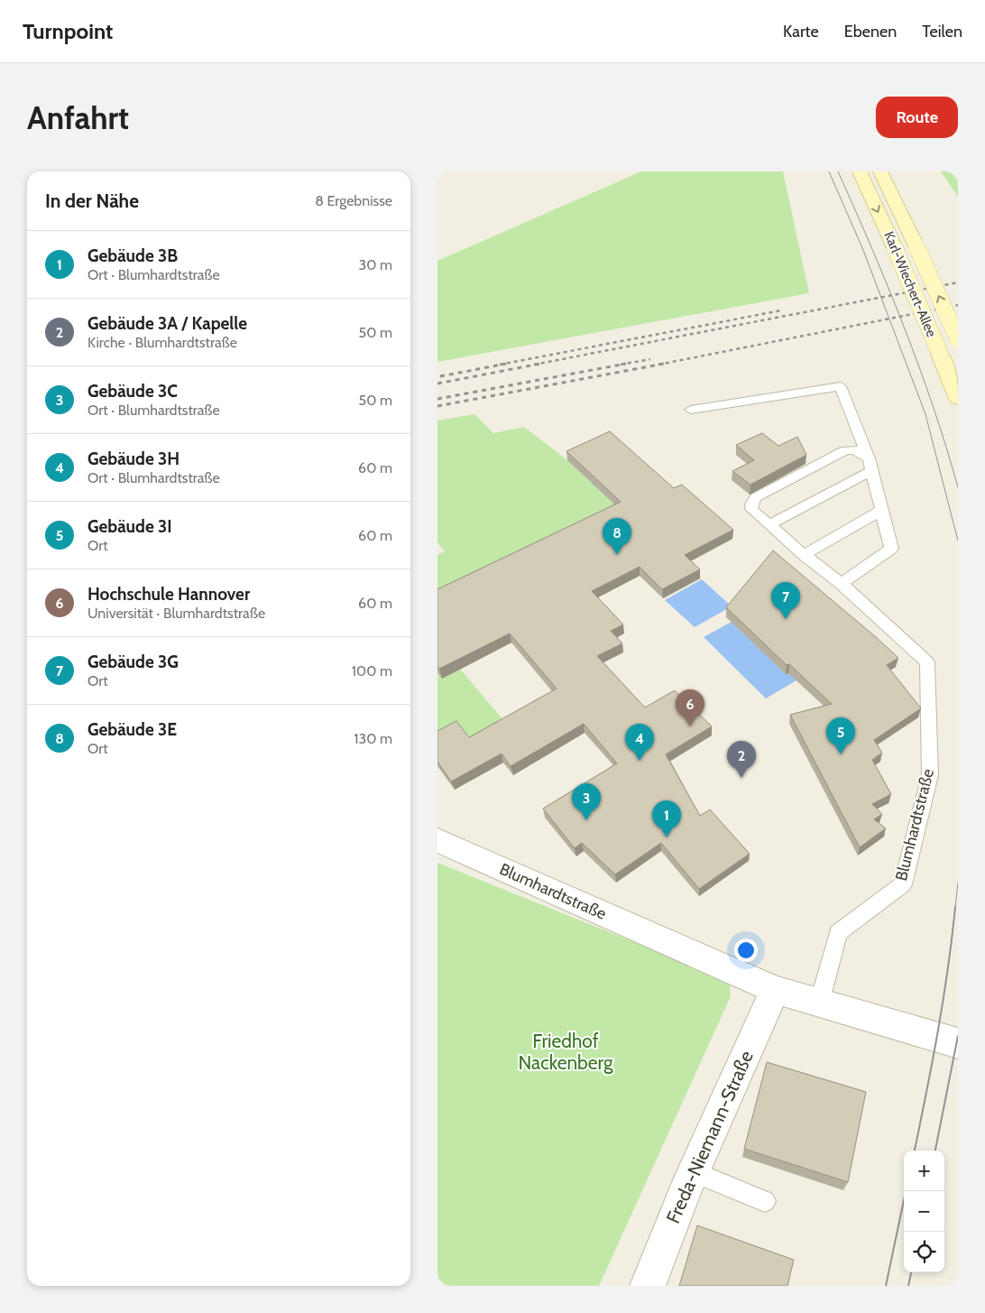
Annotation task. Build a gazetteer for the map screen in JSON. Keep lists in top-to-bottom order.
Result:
{
  "streets": {
    "main road": ["Karl-Wiechert-Allee"],
    "street": ["Blumhardtstraße", "Freda-Niemann-Straße"]
  },
  "crossings": [
    ["Blumhardtstraße", "Freda-Niemann-Straße"]
  ],
  "parks": ["Friedhof Nackenberg"],
  "page": {
    "header": "Turnpoint",
    "nav": ["Karte", "Ebenen", "Teilen"],
    "buttons": "Route",
    "title": "Anfahrt",
    "heading": ["In der Nähe", "8 Ergebnisse"],
    "list": [
      {
        "mark": "1",
        "name": "Gebäude 3B",
        "note": "Ort · Blumhardtstraße",
        "value": "30 m"
      },
      {
        "mark": "2",
        "name": "Gebäude 3A / Kapelle",
        "note": "Kirche · Blumhardtstraße",
        "value": "50 m"
      },
      {
        "mark": "3",
        "name": "Gebäude 3C",
        "note": "Ort · Blumhardtstraße",
        "value": "50 m"
      },
      {
        "mark": "4",
        "name": "Gebäude 3H",
        "note": "Ort · Blumhardtstraße",
        "value": "60 m"
      },
      {
        "mark": "5",
        "name": "Gebäude 3I",
        "note": "Ort",
        "value": "60 m"
      },
      {
        "mark": "6",
        "name": "Hochschule Hannover",
        "note": "Universität · Blumhardtstraße",
        "value": "60 m"
      },
      {
        "mark": "7",
        "name": "Gebäude 3G",
        "note": "Ort",
        "value": "100 m"
      },
      {
        "mark": "8",
        "name": "Gebäude 3E",
        "note": "Ort",
        "value": "130 m"
      }
    ],
    "pins": [
      "8",
      "7",
      "6",
      "5",
      "4",
      "2",
      "3",
      "1"
    ],
    "map_buttons": ["+", "−"]
  }
}
